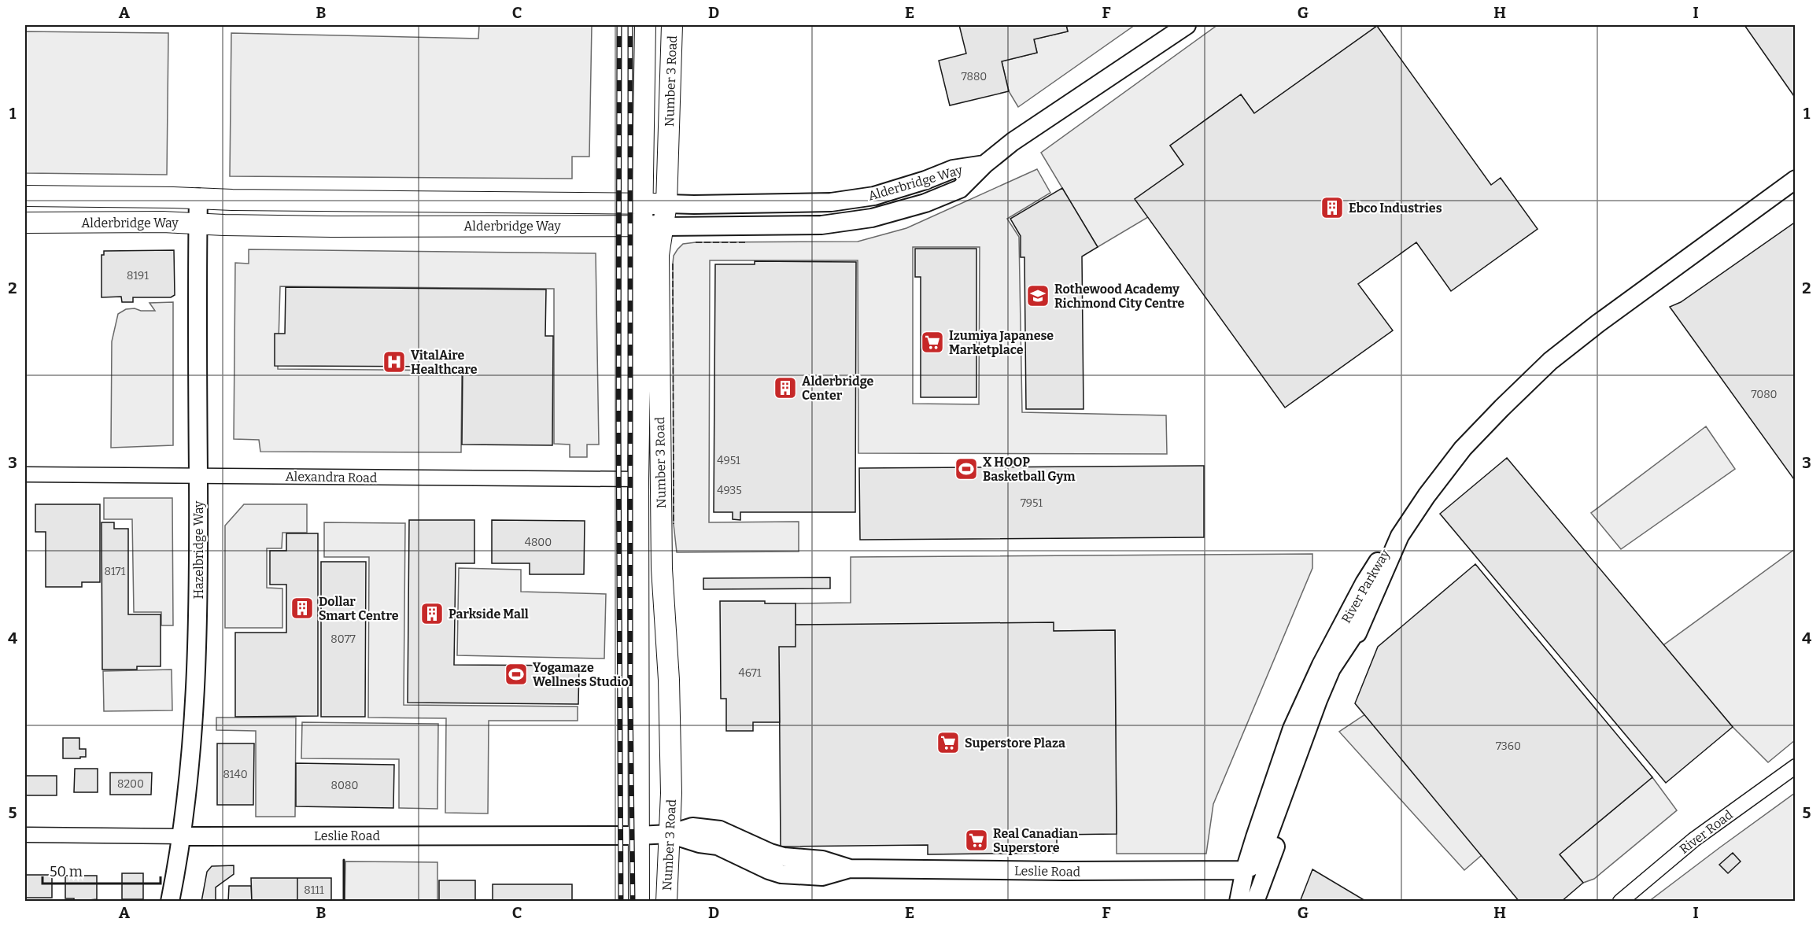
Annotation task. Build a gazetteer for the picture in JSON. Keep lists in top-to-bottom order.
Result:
{
  "streets": {
    "main road": ["Number 3 Road", "Alderbridge Way"],
    "street": [
      "Alexandra Road",
      "Hazelbridge Way",
      "River Parkway",
      "River Road",
      "Leslie Road"
    ]
  },
  "crossings": [
    ["Number 3 Road", "Alderbridge Way"],
    ["Number 3 Road", "Alexandra Road"],
    ["Number 3 Road", "Leslie Road"],
    ["Alderbridge Way", "Hazelbridge Way"],
    ["Alexandra Road", "Hazelbridge Way"],
    ["Hazelbridge Way", "Leslie Road"],
    ["River Parkway", "Leslie Road"]
  ],
  "places": {
    "building": [
      "Ebco Industries",
      "Alderbridge Center",
      "Dollar Smart Centre",
      "Parkside Mall"
    ],
    "school or university": ["Rothewood Academy Richmond City Centre"],
    "supermarket": ["Izumiya Japanese Marketplace", "Superstore Plaza", "Real Canadian Superstore"],
    "hospital": ["VitalAire Healthcare"],
    "sports": ["X HOOP Basketball Gym", "Yogamaze Wellness Studio"]
  },
  "house_numbers": [
    "7880",
    "8191",
    "7080",
    "4951",
    "4935",
    "7951",
    "4800",
    "8171",
    "8077",
    "4671",
    "7360",
    "8140",
    "8200",
    "8080",
    "8111"
  ],
  "scale_bar": "50 m",
  "grid": {
    "columns": [
      "A",
      "B",
      "C",
      "D",
      "E",
      "F",
      "G",
      "H",
      "I"
    ],
    "rows": [
      "1",
      "2",
      "3",
      "4",
      "5"
    ]
  }
}
